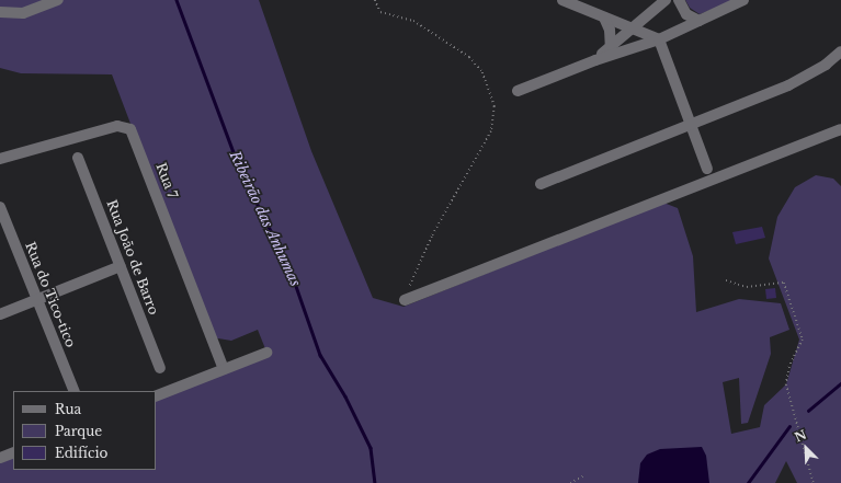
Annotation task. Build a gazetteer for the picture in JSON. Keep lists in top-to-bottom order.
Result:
{
  "streets": {
    "street": ["Rua 7", "Rua João de Barro", "Rua do Tico-tico"]
  },
  "water": ["Ribeirão das Anhumas"],
  "legend": ["Rua", "Parque", "Edifício"],
  "north": "top left"
}
